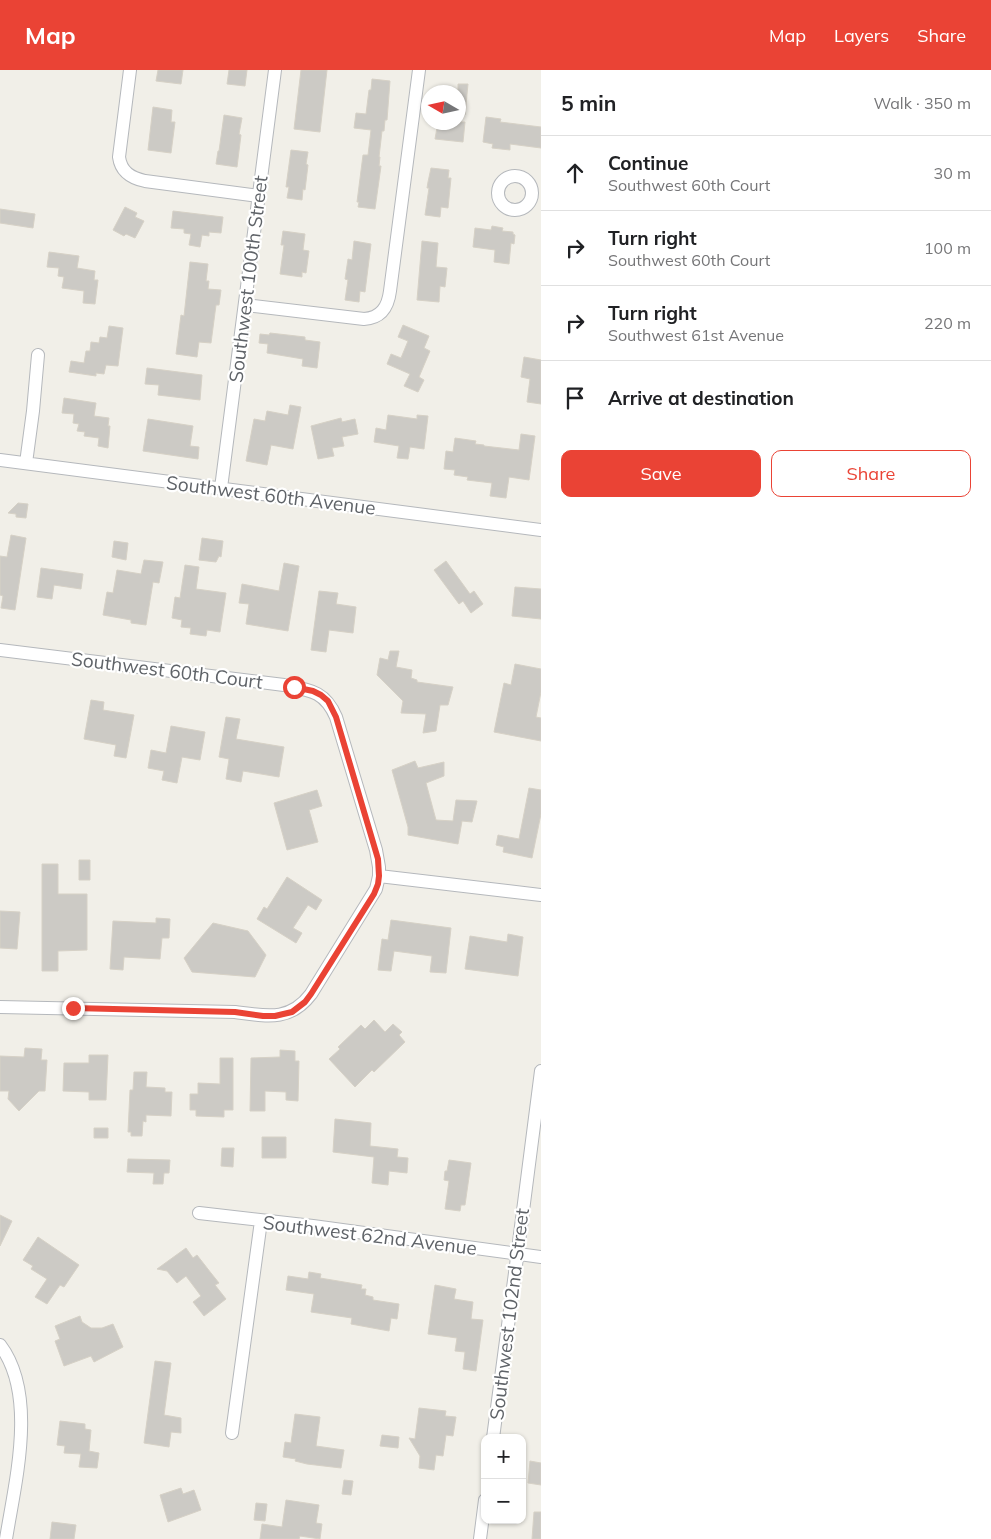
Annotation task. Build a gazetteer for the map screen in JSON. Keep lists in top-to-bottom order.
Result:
{
  "streets": {
    "street": [
      "Southwest 100th Street",
      "Southwest 60th Avenue",
      "Southwest 60th Court",
      "Southwest 62nd Avenue",
      "Southwest 102nd Street"
    ]
  },
  "crossings": [
    ["Southwest 100th Street", "Southwest 60th Avenue"],
    ["Southwest 62nd Avenue", "Southwest 102nd Street"]
  ],
  "north": "left",
  "page": {
    "header": "Map",
    "nav": ["Map", "Layers", "Share"],
    "heading": ["5 min", "Walk · 350 m"],
    "list": [
      ["Continue", "Southwest 60th Court", "30 m"],
      ["Turn right", "Southwest 60th Court", "100 m"],
      ["Turn right", "Southwest 61st Avenue", "220 m"],
      "Arrive at destination"
    ],
    "buttons": ["Save", "Share"],
    "map_buttons": ["+", "−"]
  }
}
